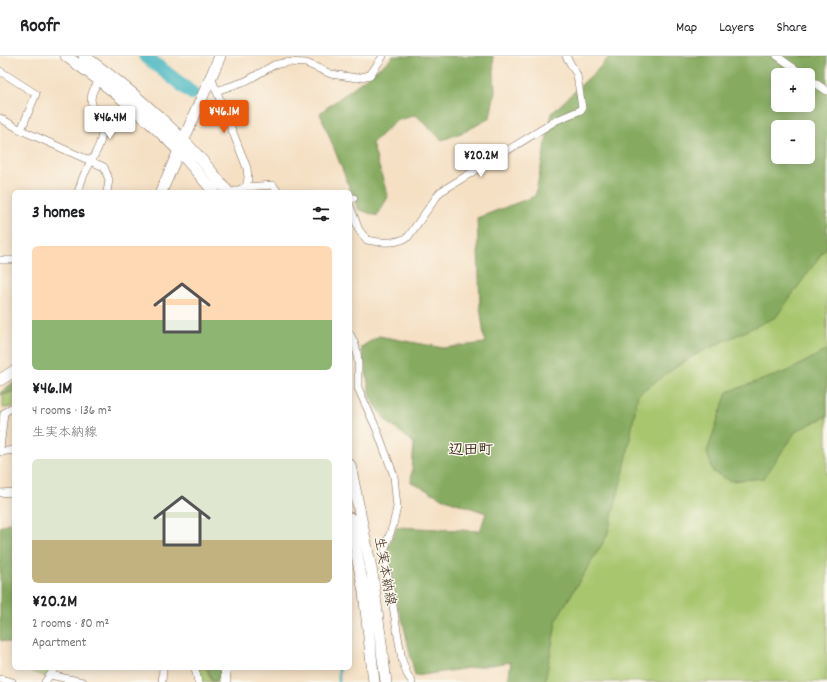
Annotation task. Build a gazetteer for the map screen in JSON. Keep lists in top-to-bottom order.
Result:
{
  "streets": {
    "main road": ["生実本納線"]
  },
  "districts": ["辺田町"],
  "page": {
    "header": "Roofr",
    "nav": ["Map", "Layers", "Share"],
    "map_buttons": ["+", "−"],
    "price": ["¥46.1M", "¥46.4M", "¥20.2M"],
    "heading": "3 homes",
    "list": [
      {
        "name": "¥46.1M",
        "note": "4 rooms · 136 m² · 生実本納線"
      },
      {
        "name": "¥20.2M",
        "note": "2 rooms · 80 m² · Apartment"
      }
    ]
  }
}
